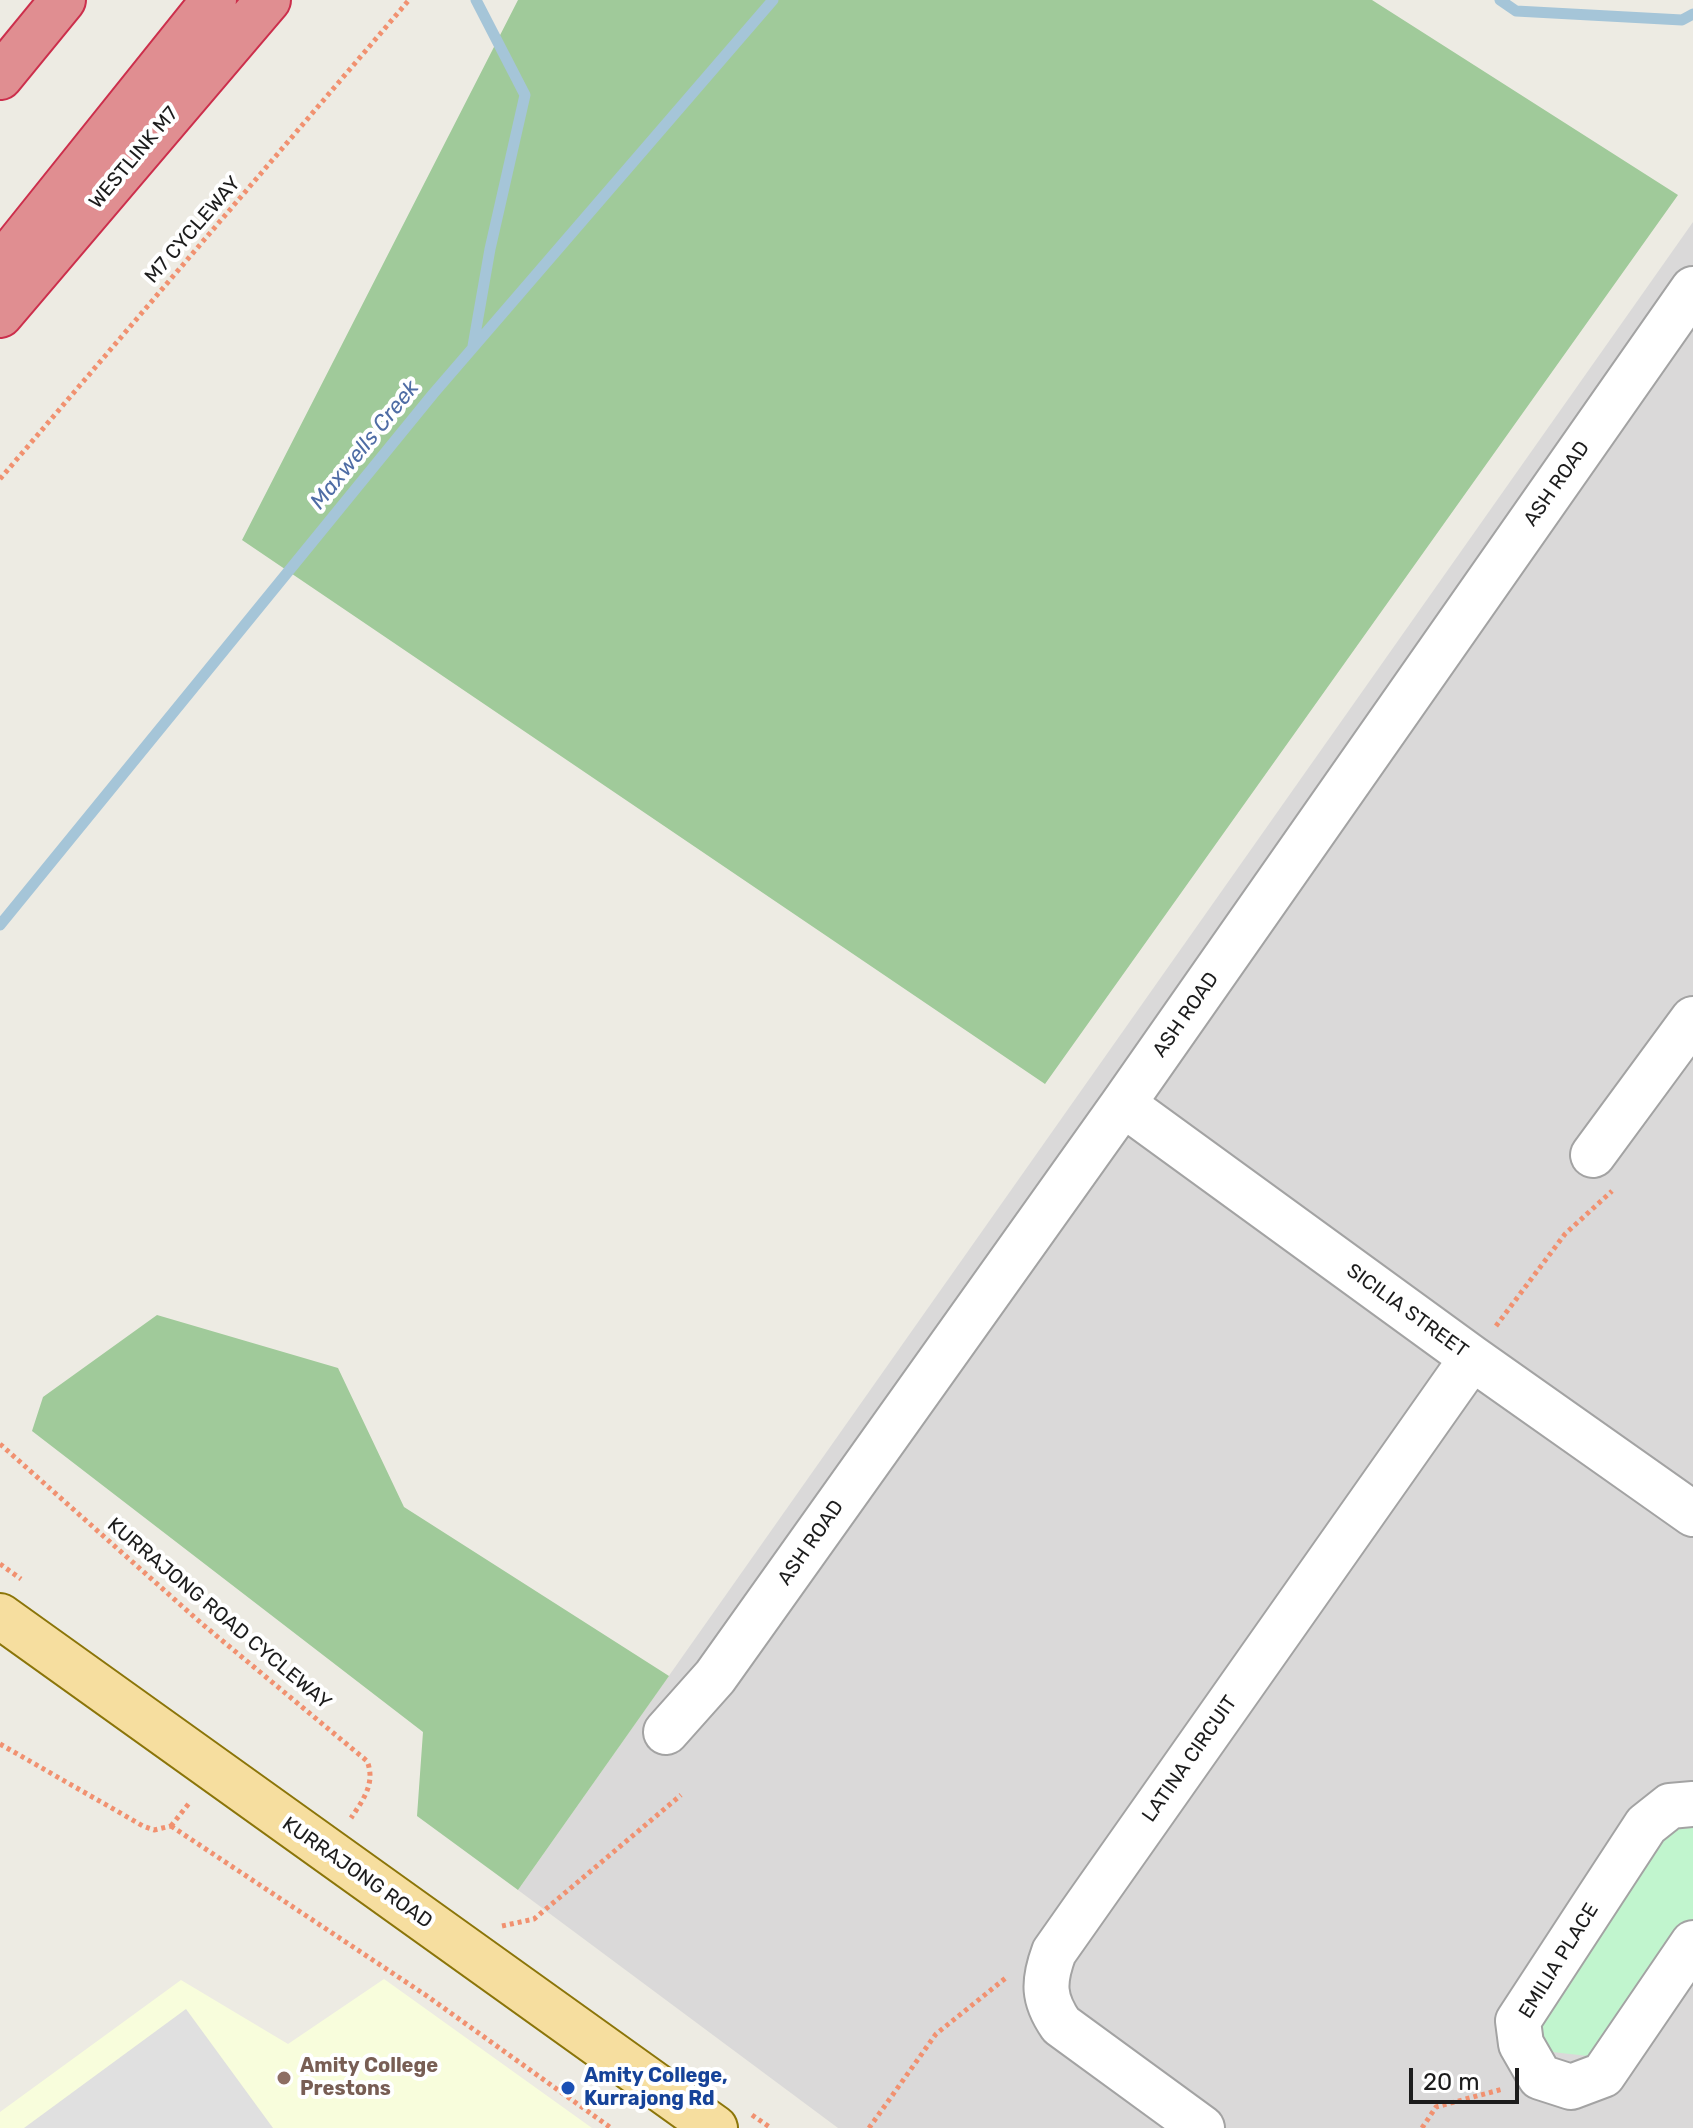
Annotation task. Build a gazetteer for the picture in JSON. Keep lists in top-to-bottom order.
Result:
{
  "streets": {
    "highway": ["WESTLINK M7"],
    "main road": ["KURRAJONG ROAD"],
    "street": [
      "ASH ROAD",
      "SICILIA STREET",
      "LATINA CIRCUIT",
      "EMILIA PLACE"
    ],
    "path": ["M7 CYCLEWAY", "KURRAJONG ROAD CYCLEWAY"]
  },
  "crossings": [
    ["ASH ROAD", "SICILIA STREET"],
    ["SICILIA STREET", "LATINA CIRCUIT"]
  ],
  "water": ["Maxwells Creek"],
  "places": ["Amity College Prestons", "Amity College, Kurrajong Rd"],
  "scale_bar": "20 m"
}
